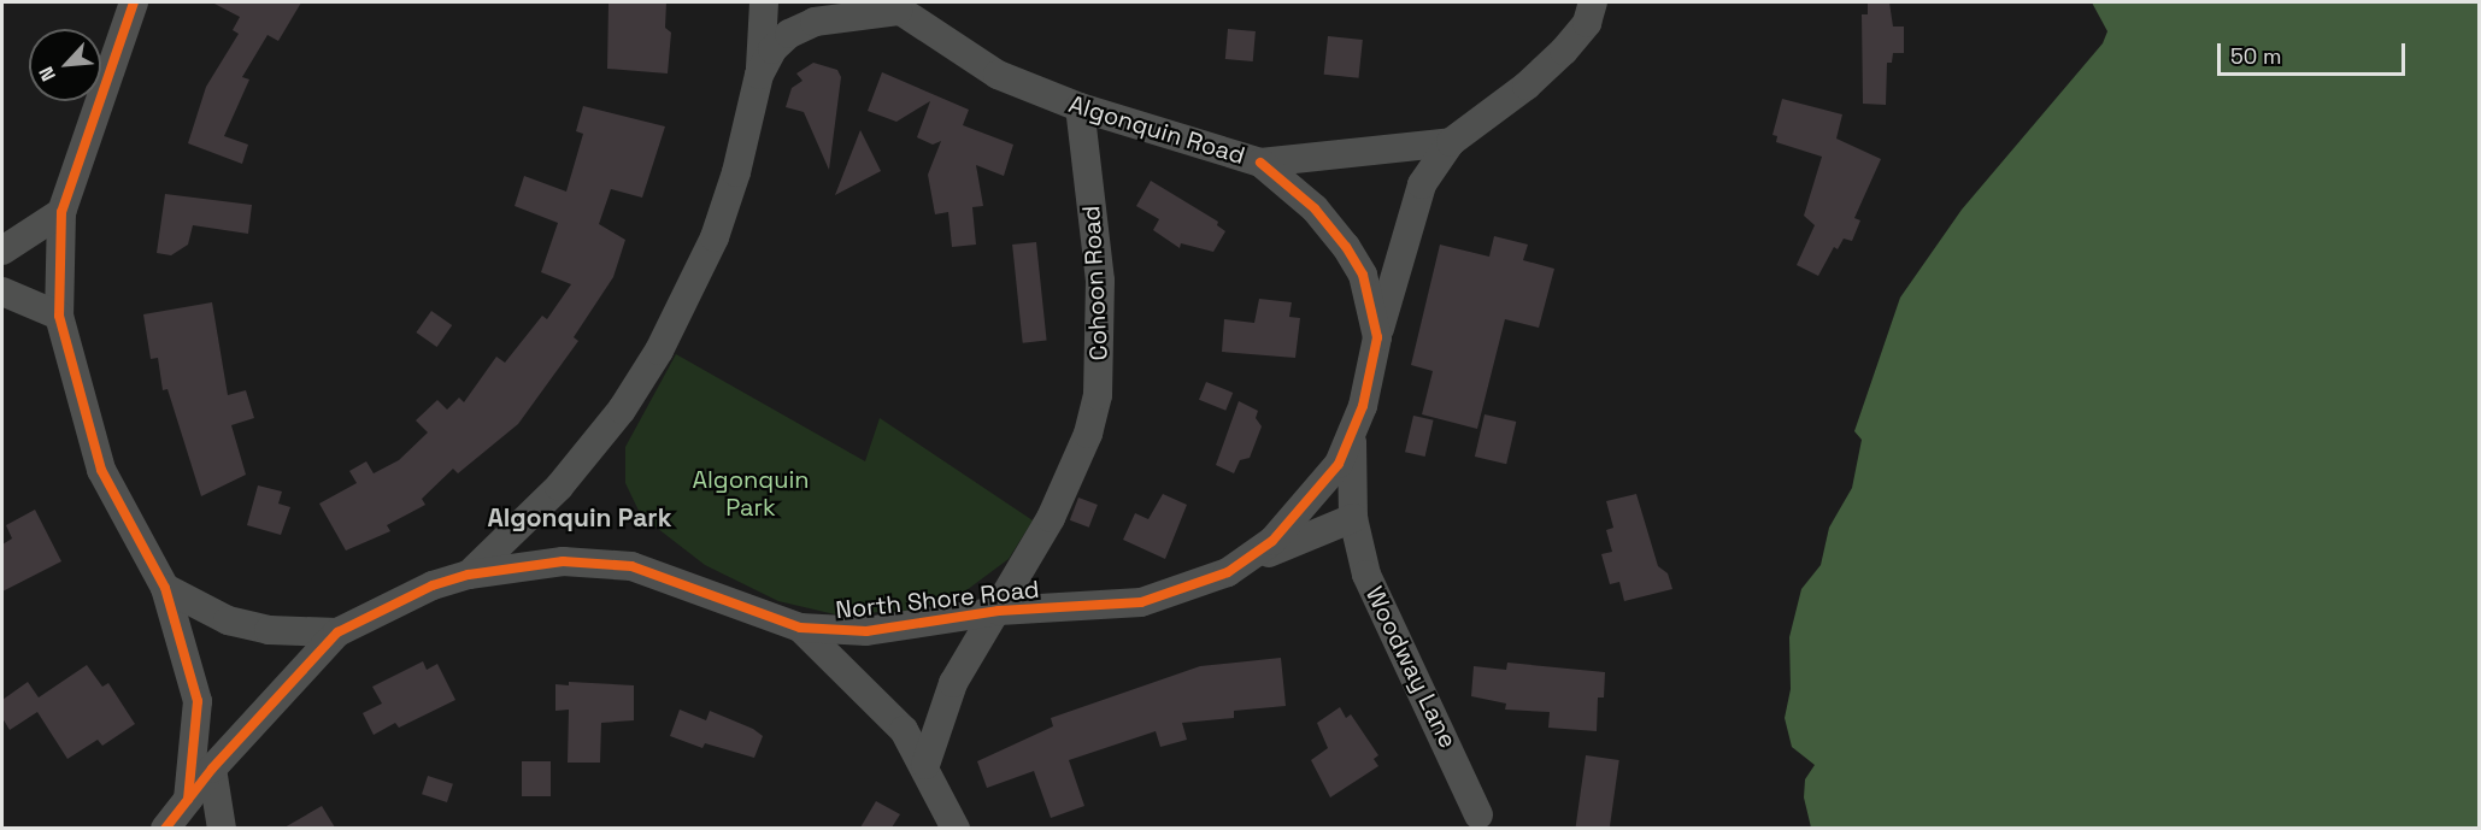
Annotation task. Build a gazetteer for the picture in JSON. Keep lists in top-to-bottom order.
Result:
{
  "streets": {
    "street": [
      "Algonquin Road",
      "Cohoon Road",
      "North Shore Road",
      "Woodway Lane"
    ]
  },
  "crossings": [
    ["Algonquin Road", "Cohoon Road"],
    ["Algonquin Road", "North Shore Road"],
    ["Cohoon Road", "North Shore Road"],
    ["North Shore Road", "Woodway Lane"]
  ],
  "districts": ["Algonquin Park"],
  "parks": ["Algonquin Park"],
  "scale_bar": "50 m",
  "north": "bottom left"
}
